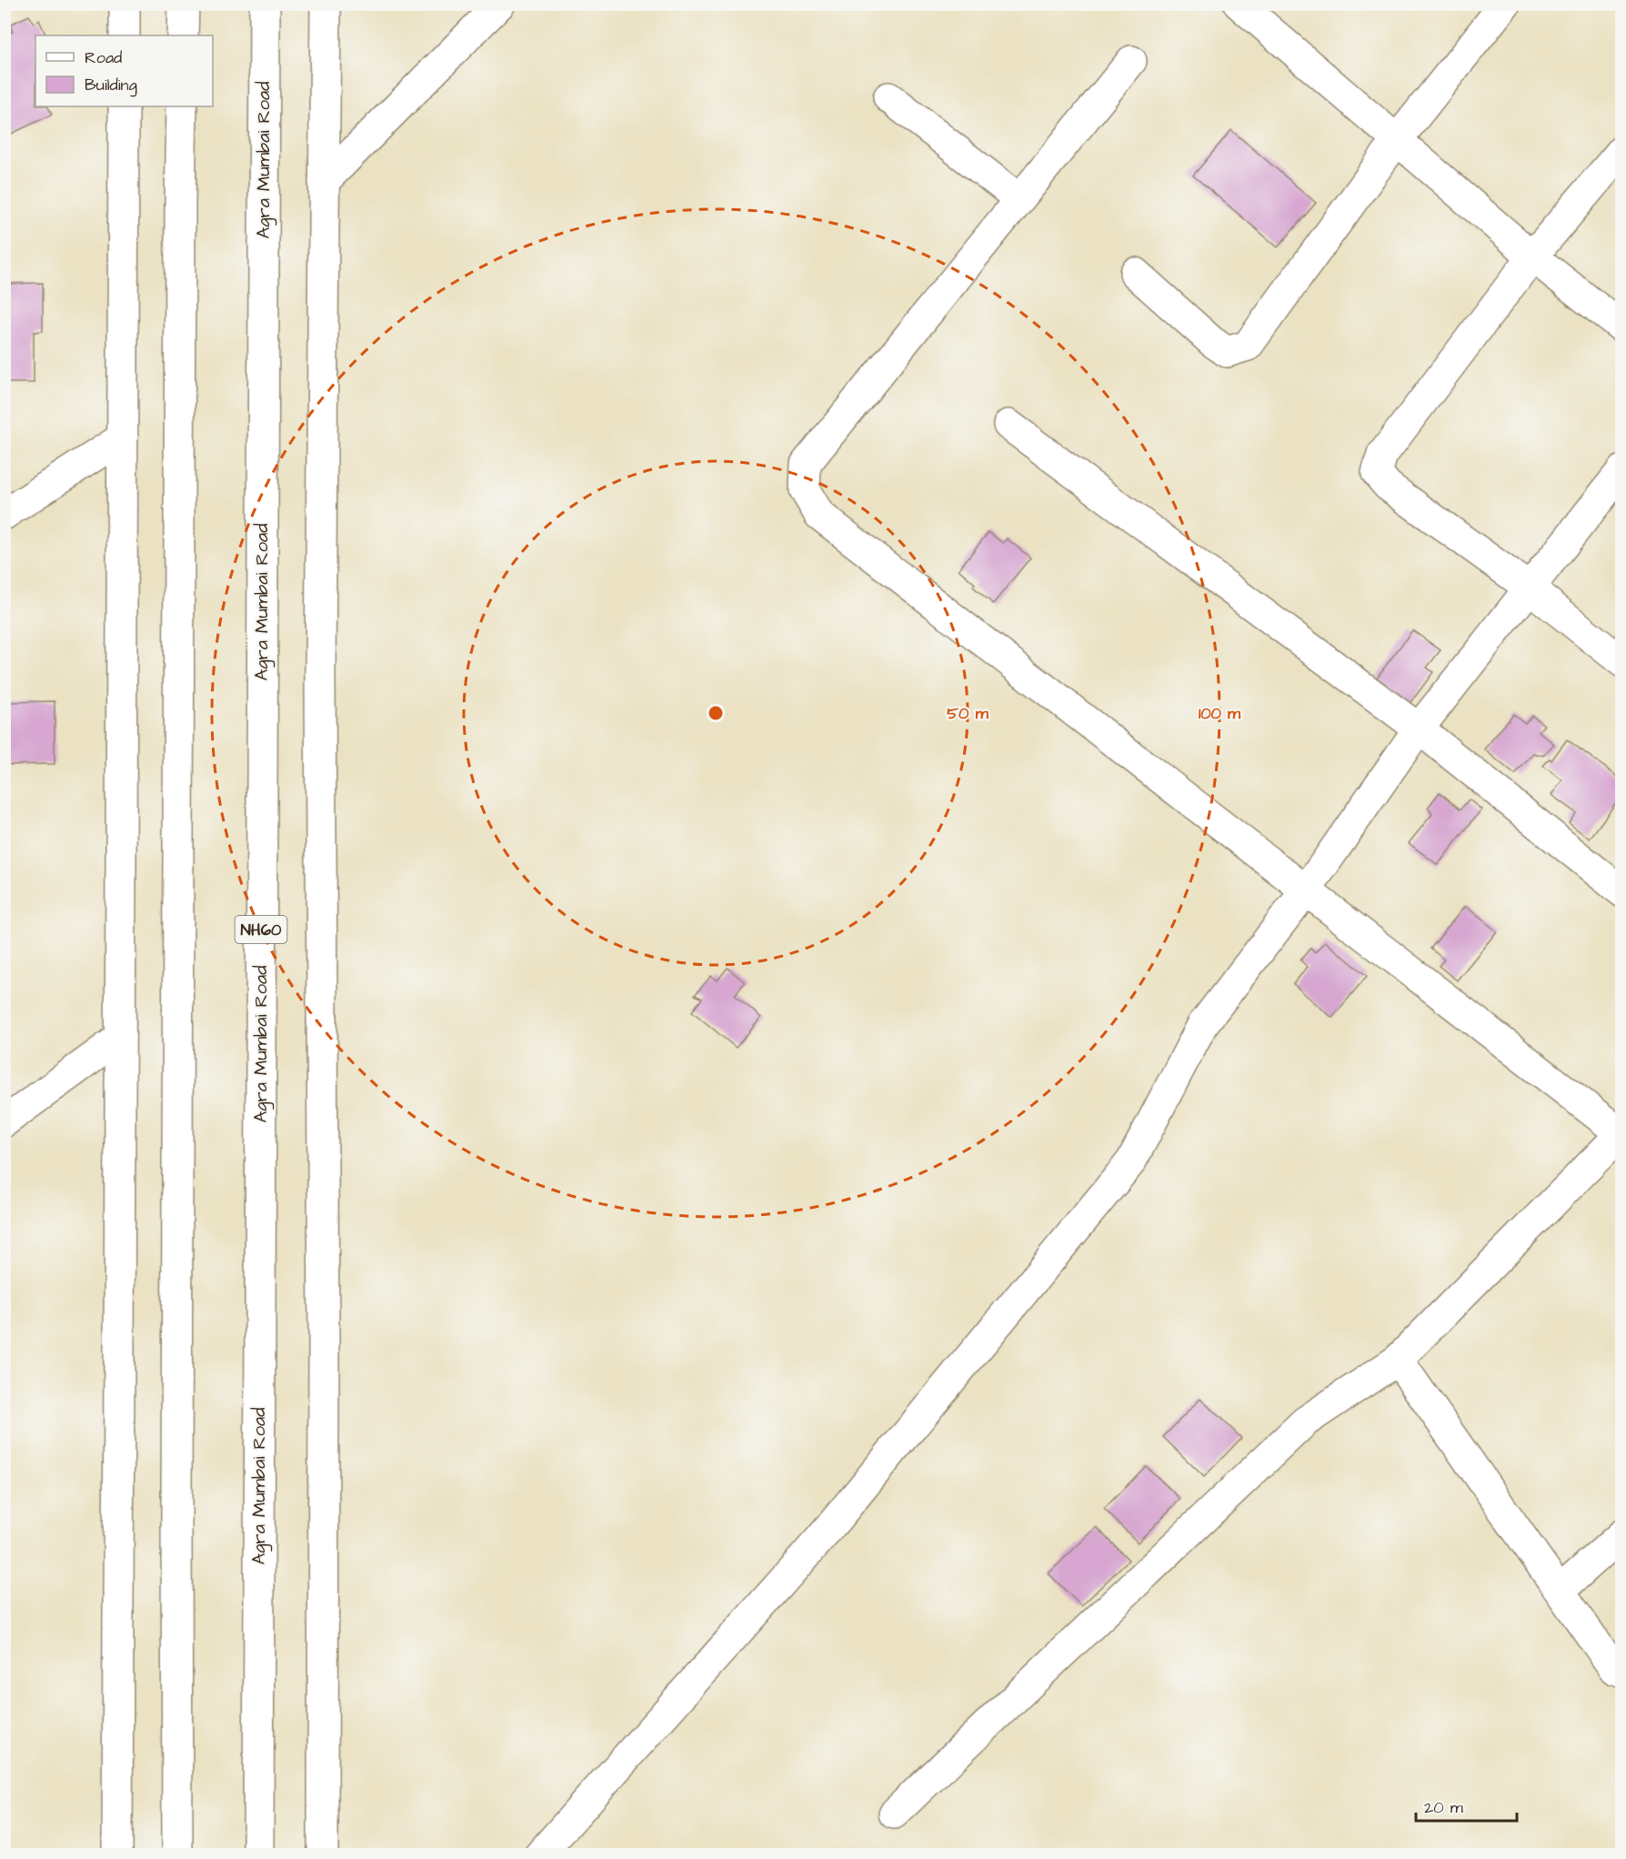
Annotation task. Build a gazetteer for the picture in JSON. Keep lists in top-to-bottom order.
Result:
{
  "streets": {
    "main road": ["Agra Mumbai Road", "NH60"]
  },
  "legend": ["Road", "Building"],
  "scale_bar": "20 m",
  "rings": ["50 m", "100 m"]
}
